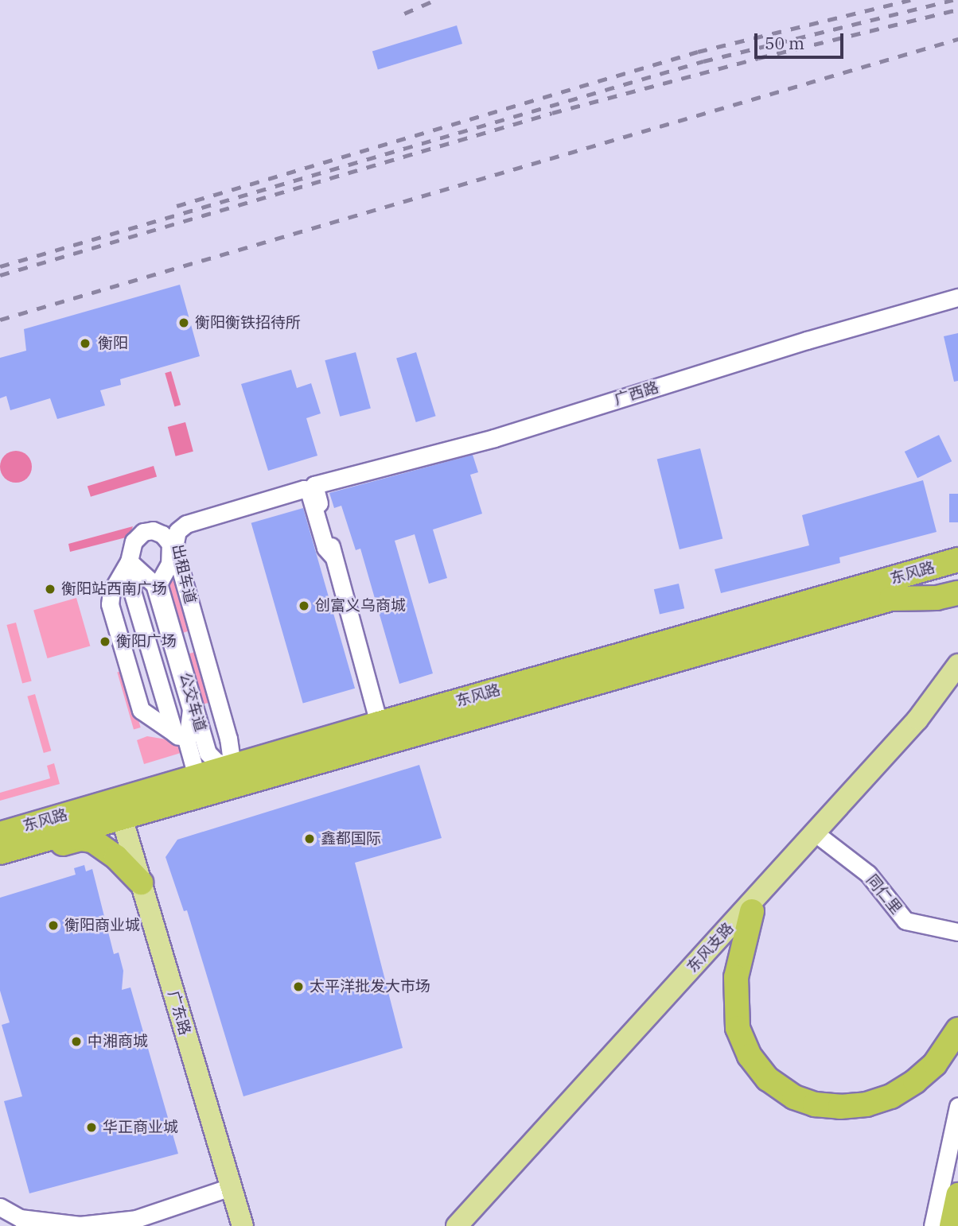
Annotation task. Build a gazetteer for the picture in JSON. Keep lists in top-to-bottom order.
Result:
{
  "streets": {
    "highway": ["东风路"],
    "main road": ["东风支路", "广东路"],
    "street": [
      "广西路",
      "出租车道",
      "公交车道",
      "同仁里"
    ]
  },
  "crossings": [
    ["广西路", "出租车道"],
    ["东风路", "出租车道"],
    ["东风路", "公交车道"],
    ["东风路", "广东路"],
    ["出租车道", "公交车道"],
    ["同仁里", "东风支路"]
  ],
  "places": [
    "衡阳衡铁招待所",
    "衡阳",
    "衡阳站西南广场",
    "创富义乌商城",
    "衡阳广场",
    "鑫都国际",
    "衡阳商业城",
    "太平洋批发大市场",
    "中湘商城",
    "华正商业城"
  ],
  "scale_bar": "50 m"
}
